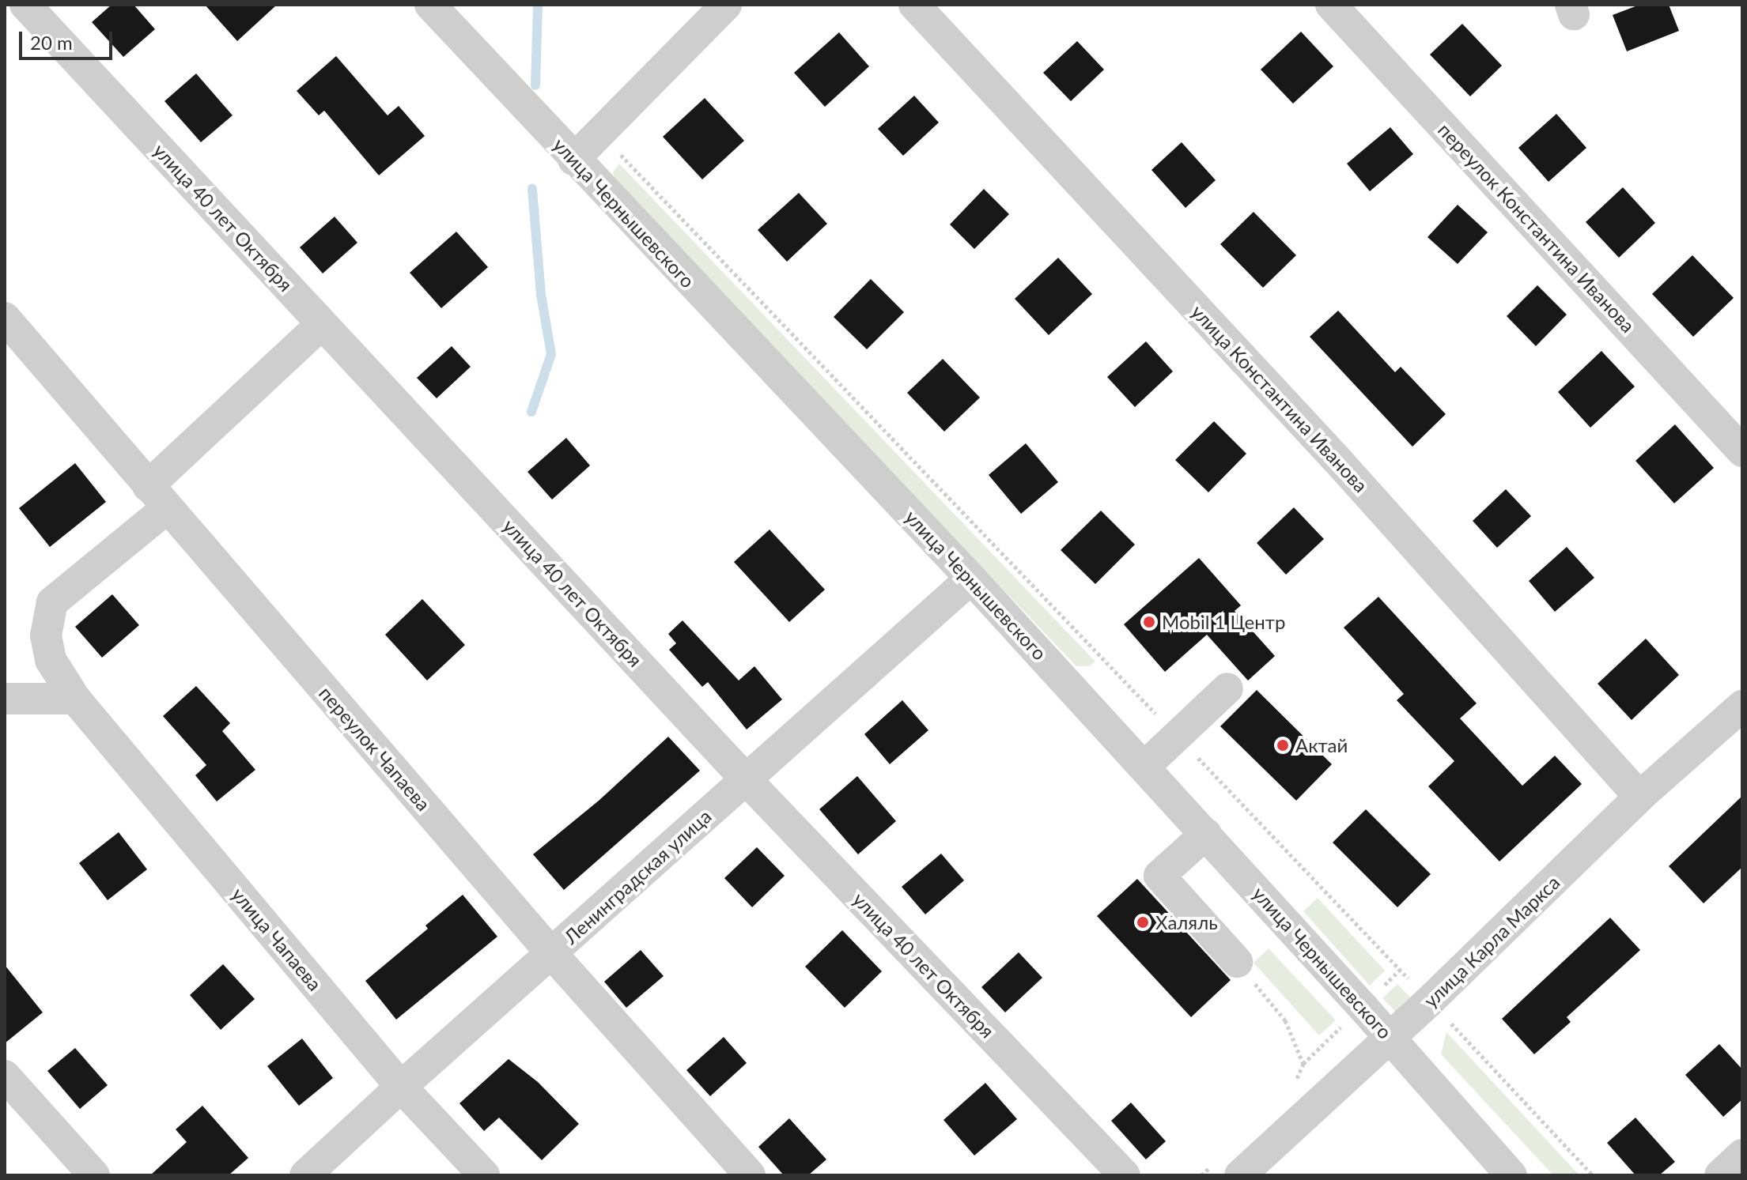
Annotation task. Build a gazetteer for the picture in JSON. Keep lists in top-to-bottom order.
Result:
{
  "streets": {
    "street": [
      "улица Чернышевского",
      "улица 40 лет Октября",
      "переулок Константина Иванова",
      "улица Константина Иванова",
      "переулок Чапаева",
      "Ленинградская улица",
      "улица Чапаева",
      "улица Карла Маркса"
    ]
  },
  "crossings": [
    ["улица Чернышевского", "Ленинградская улица"],
    ["улица Чернышевского", "улица Карла Маркса"],
    ["улица 40 лет Октября", "Ленинградская улица"],
    ["улица 40 лет Октября", "улица Чапаева"],
    ["улица Константина Иванова", "улица Карла Маркса"],
    ["переулок Чапаева", "Ленинградская улица"],
    ["переулок Чапаева", "улица Чапаева"],
    ["Ленинградская улица", "улица Чапаева"]
  ],
  "places": ["Mobil 1 Центр", "Актай", "Халяль"],
  "scale_bar": "20 m"
}
